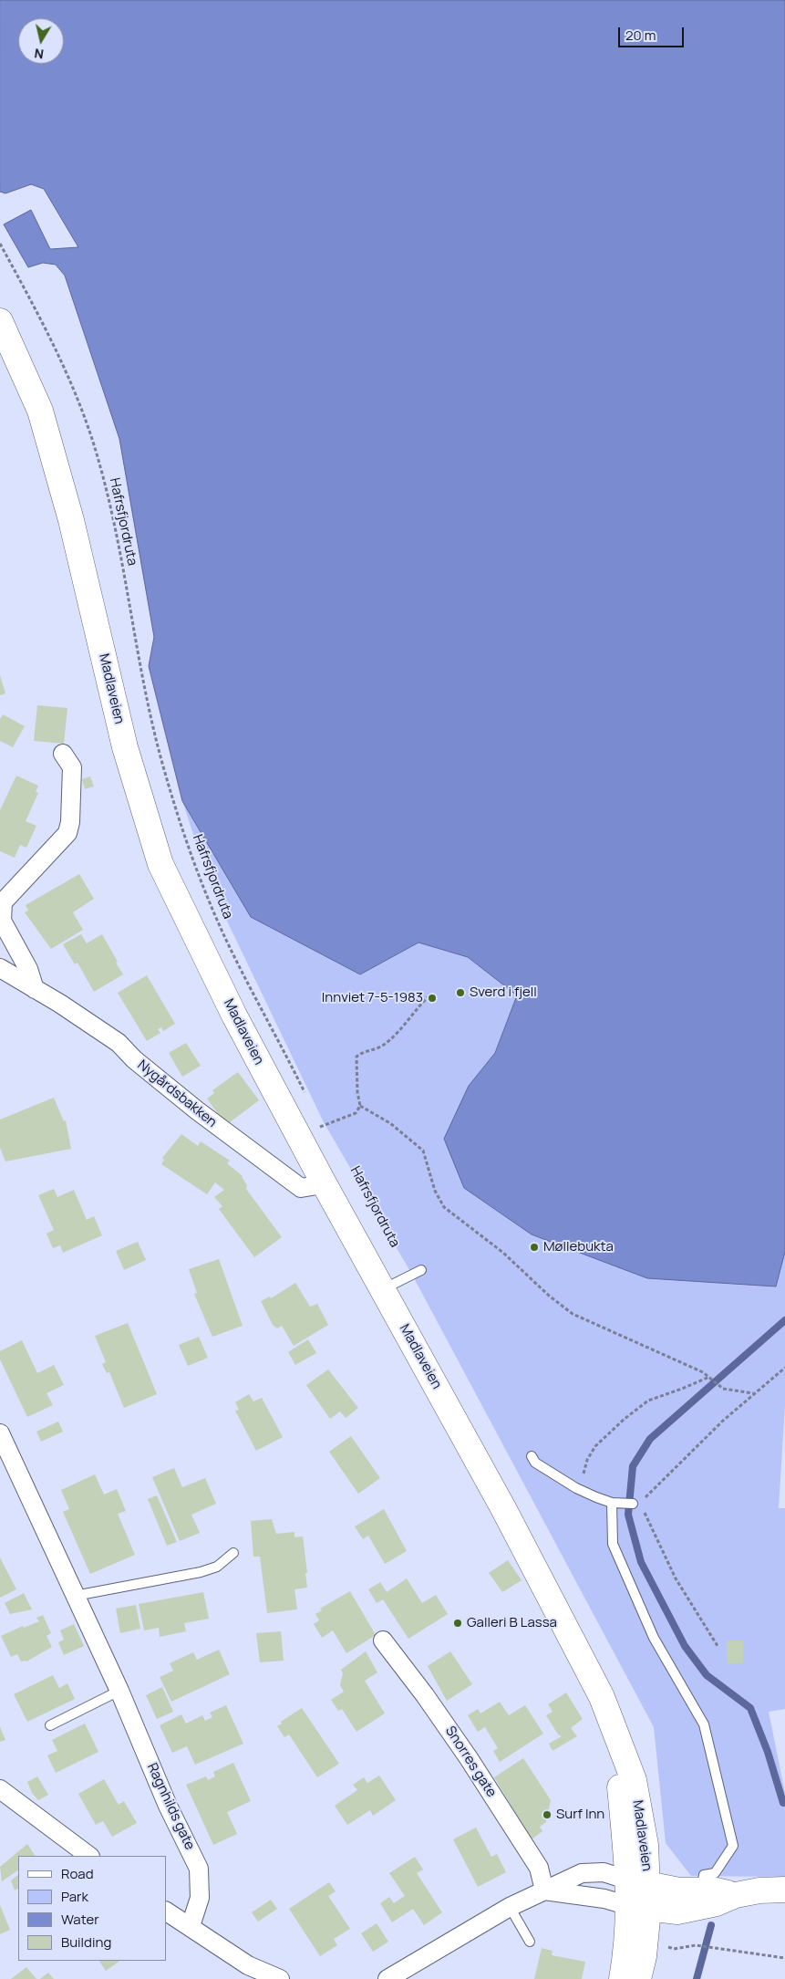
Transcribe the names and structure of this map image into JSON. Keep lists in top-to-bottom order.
{
  "streets": {
    "main road": ["Madlaveien"],
    "street": ["Nygårdsbakken", "Snorres gate", "Ragnhilds gate"],
    "path": ["Hafrsfjordruta"]
  },
  "crossings": [
    ["Madlaveien", "Nygårdsbakken"]
  ],
  "places": [
    "Sverd i fjell",
    "Innviet 7-5-1983",
    "Møllebukta",
    "Galleri B Lassa",
    "Surf Inn"
  ],
  "legend": [
    "Road",
    "Park",
    "Water",
    "Building"
  ],
  "scale_bar": "20 m",
  "north": "bottom"
}
